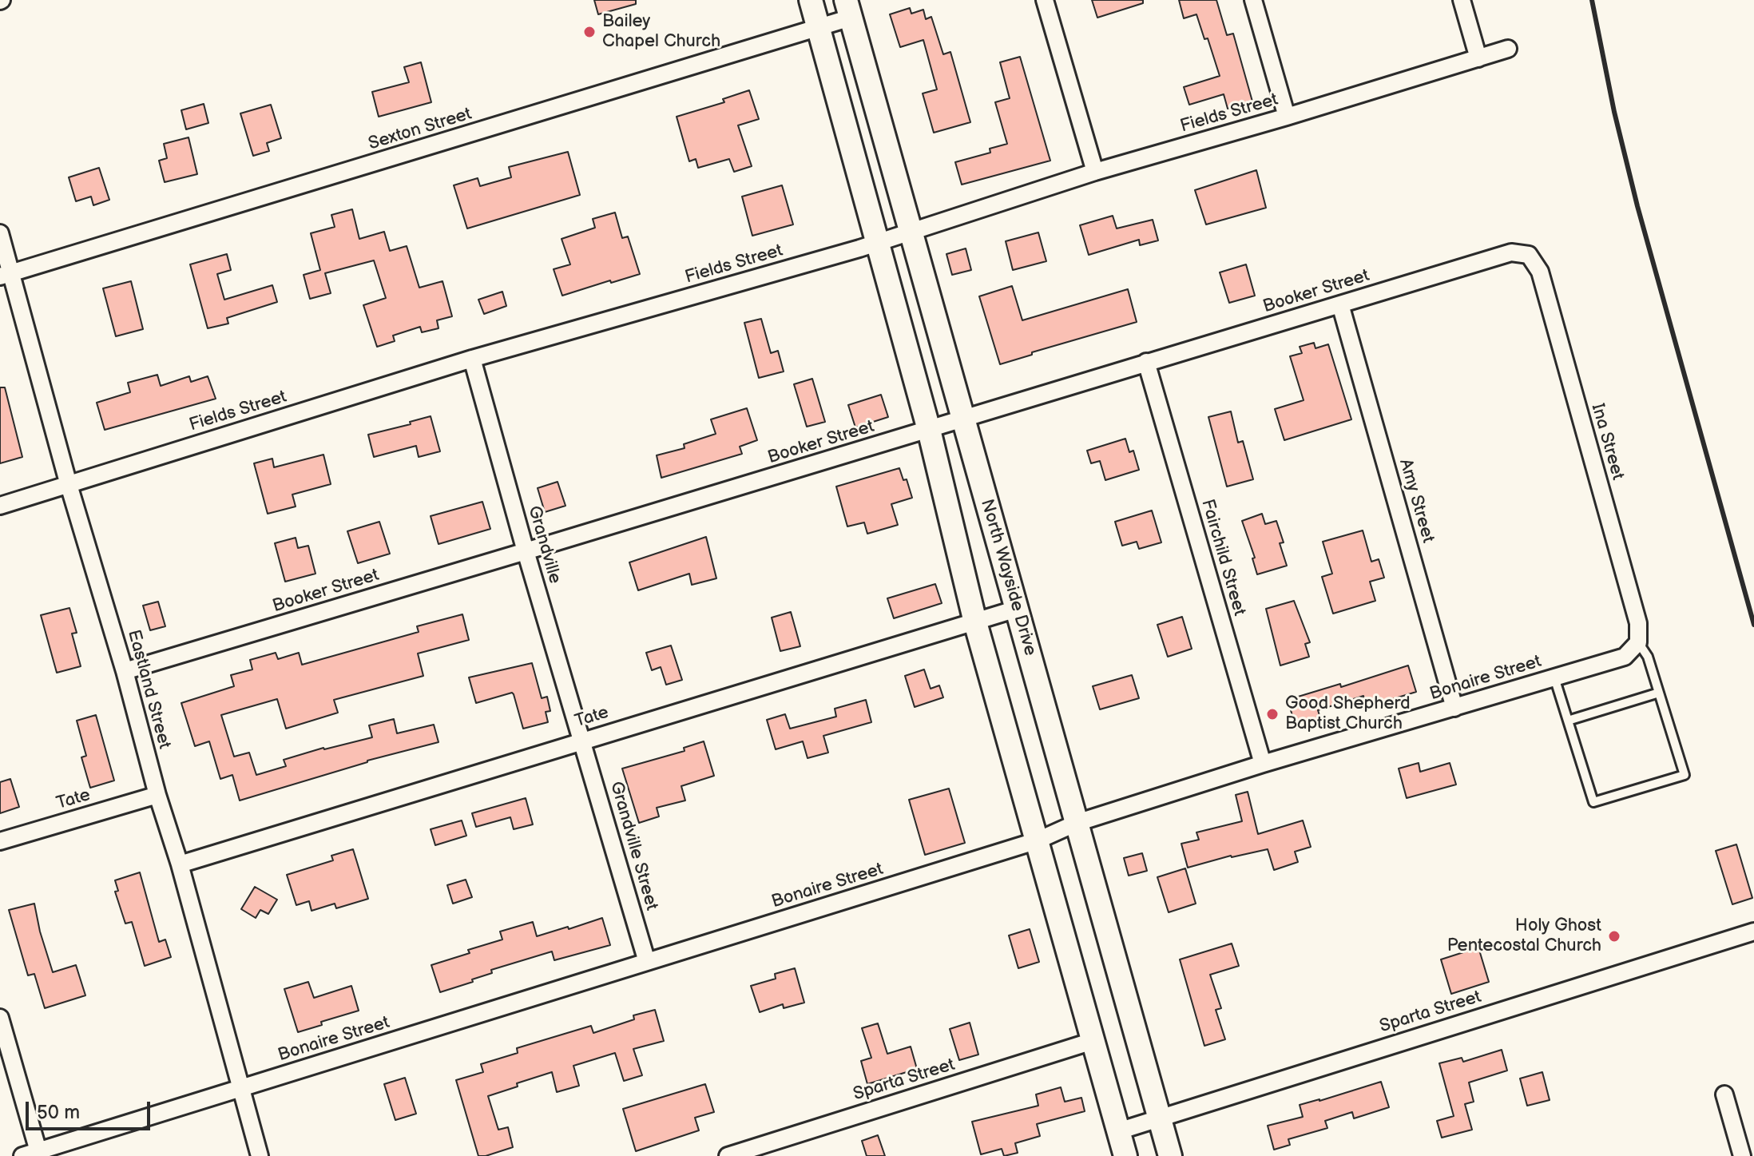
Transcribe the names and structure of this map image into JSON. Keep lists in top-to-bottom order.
{
  "streets": {
    "main road": ["North Wayside Drive"],
    "street": [
      "Fields Street",
      "Sexton Street",
      "Booker Street",
      "Ina Street",
      "Amy Street",
      "Grandville",
      "Fairchild Street",
      "Bonaire Street",
      "Eastland Street",
      "Tate",
      "Grandville Street",
      "Sparta Street"
    ]
  },
  "crossings": [
    ["Fields Street", "Grandville"],
    ["Fields Street", "North Wayside Drive"],
    ["Fields Street", "Eastland Street"],
    ["Sexton Street", "North Wayside Drive"],
    ["Sexton Street", "Eastland Street"],
    ["Booker Street", "Ina Street"],
    ["Booker Street", "Amy Street"],
    ["Booker Street", "Grandville"],
    ["Booker Street", "Fairchild Street"],
    ["Booker Street", "North Wayside Drive"],
    ["Booker Street", "Eastland Street"],
    ["Ina Street", "Bonaire Street"],
    ["Amy Street", "Bonaire Street"],
    ["Grandville", "Tate"],
    ["Grandville", "Grandville Street"],
    ["Fairchild Street", "Bonaire Street"],
    ["North Wayside Drive", "Bonaire Street"],
    ["North Wayside Drive", "Tate"],
    ["North Wayside Drive", "Sparta Street"],
    ["Bonaire Street", "Eastland Street"],
    ["Bonaire Street", "Grandville Street"],
    ["Eastland Street", "Tate"],
    ["Tate", "Grandville Street"]
  ],
  "places": ["Bailey Chapel Church", "Good Shepherd Baptist Church", "Holy Ghost Pentecostal Church"],
  "scale_bar": "50 m"
}
